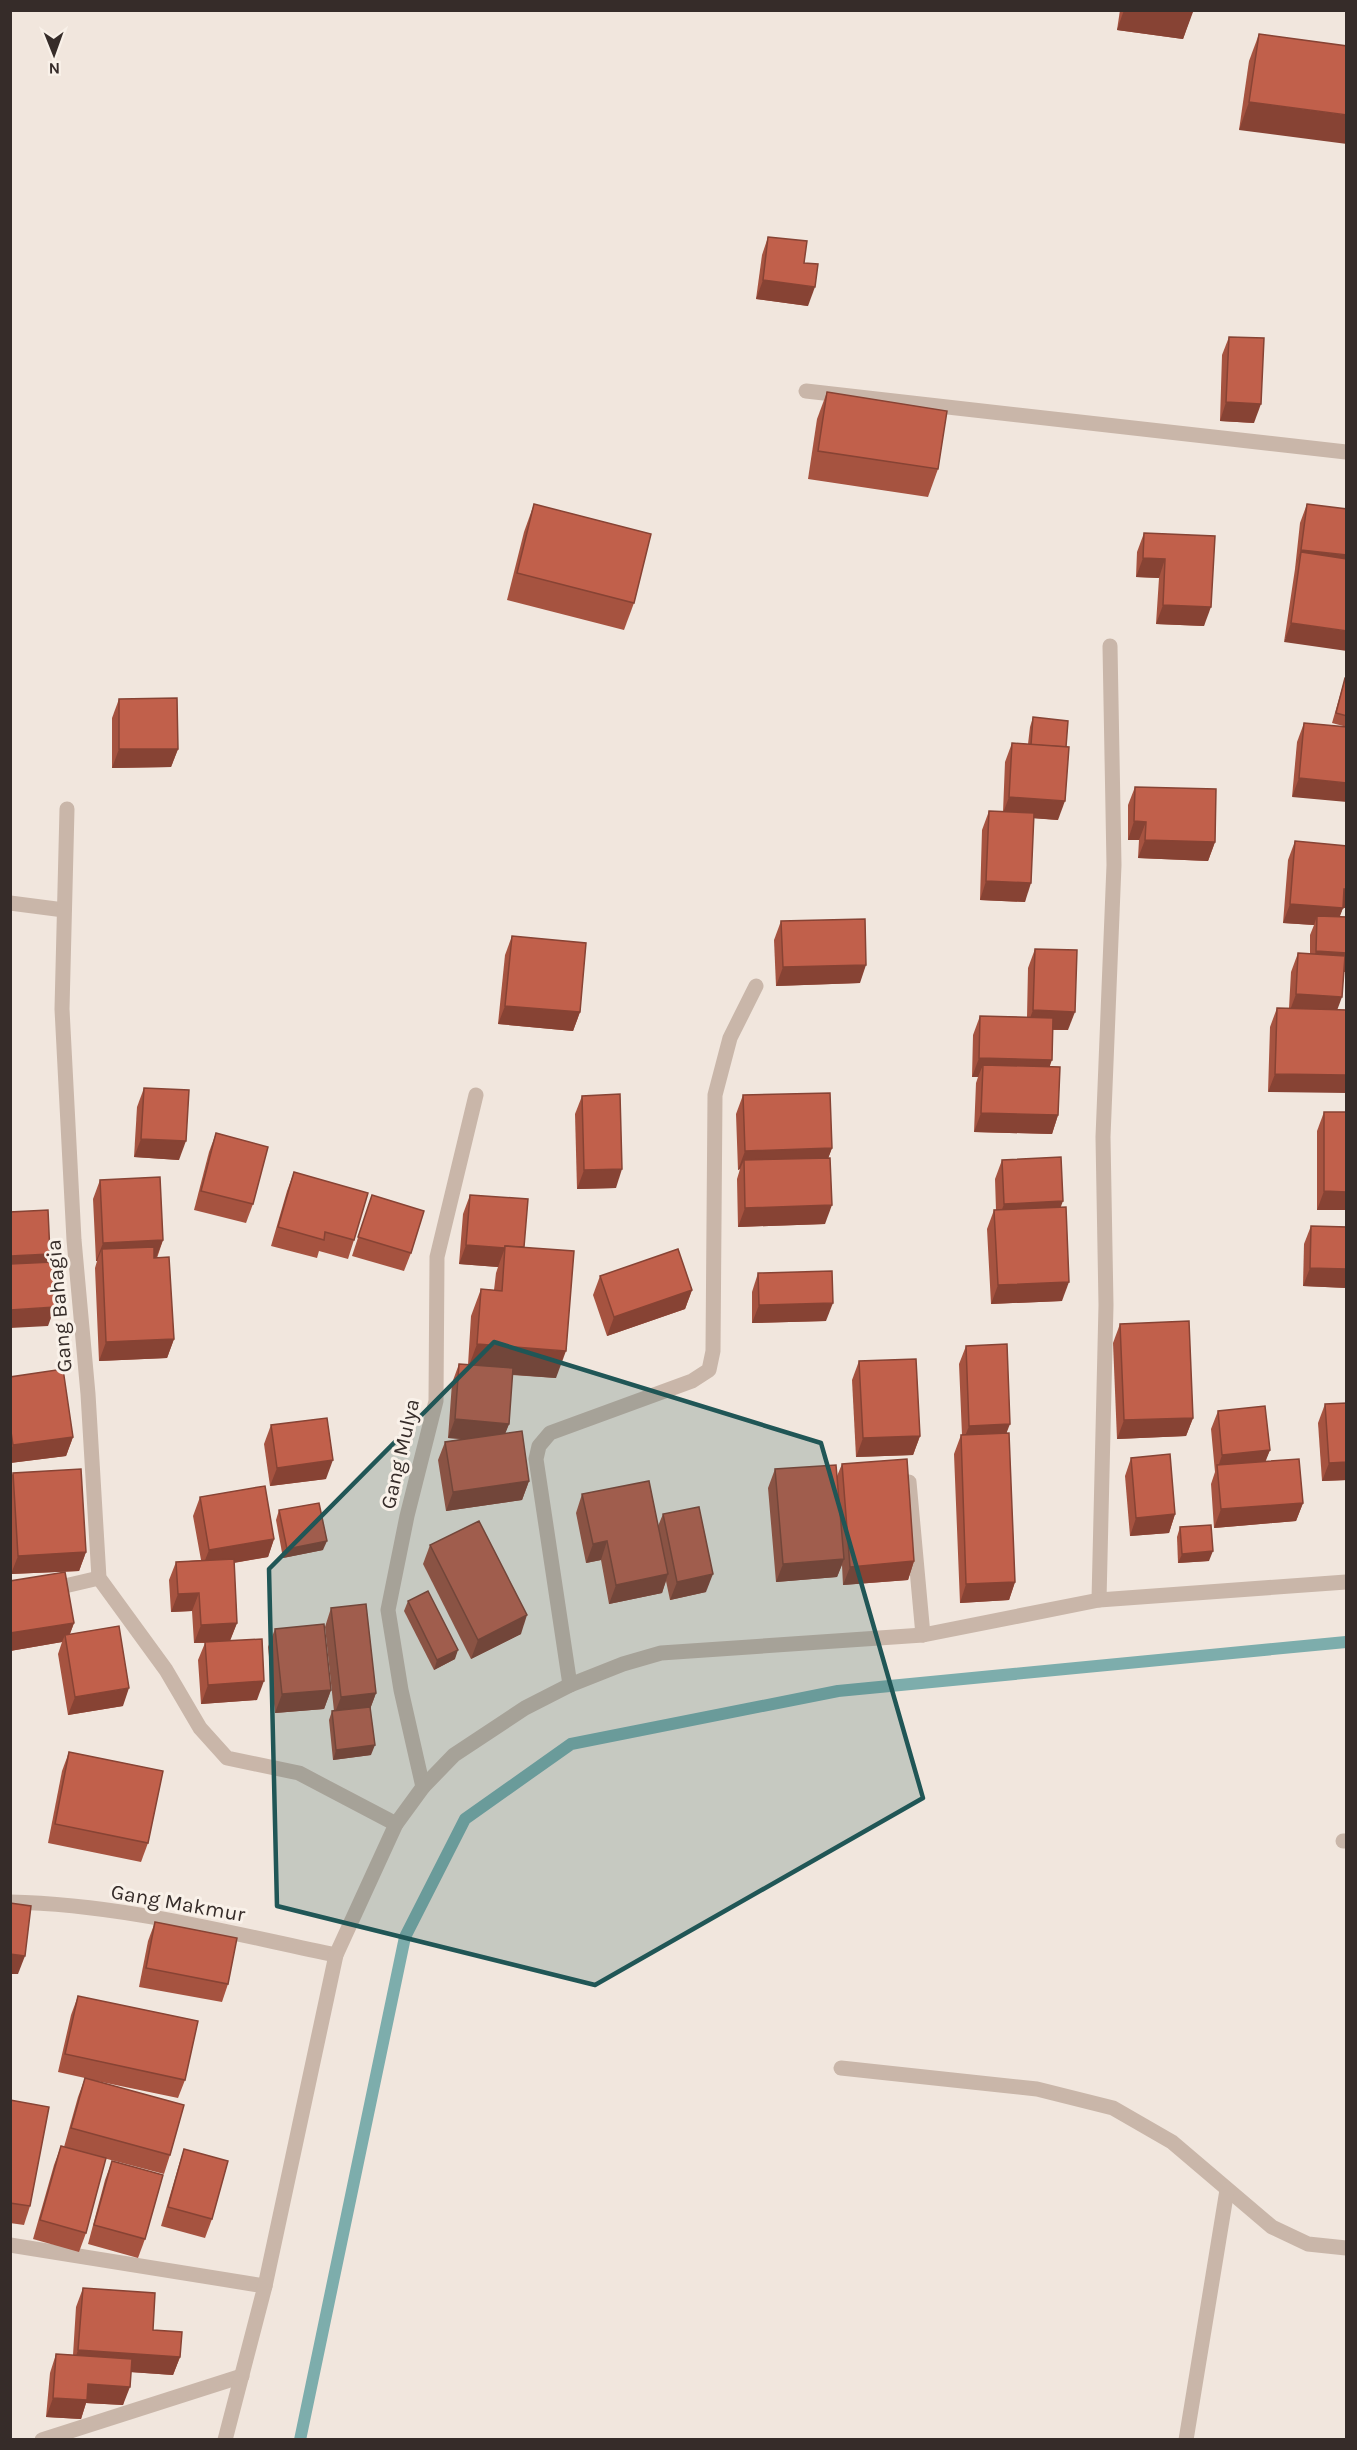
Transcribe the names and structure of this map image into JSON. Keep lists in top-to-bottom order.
{
  "streets": {
    "street": ["Gang Bahagia", "Gang Mulya", "Gang Makmur"]
  },
  "north": "bottom"
}
